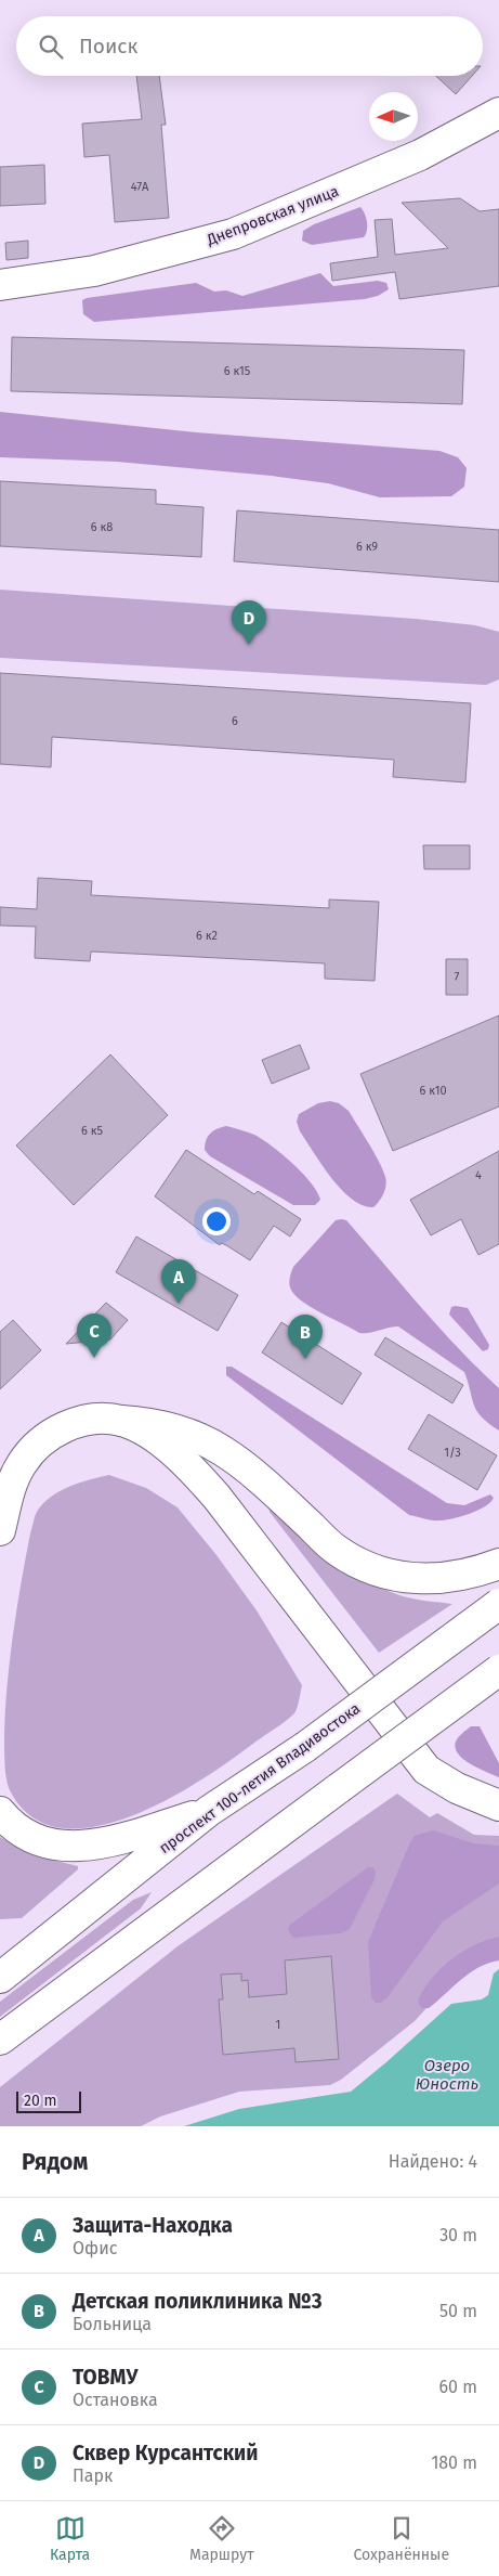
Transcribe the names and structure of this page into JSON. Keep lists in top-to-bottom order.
{
  "streets": {
    "main road": ["Днепровская улица", "проспект 100-летия Владивостока"]
  },
  "water": ["Озеро Юность"],
  "house_numbers": [
    "47А",
    "6 к15",
    "6 к8",
    "6 к9",
    "6",
    "6 к2",
    "7",
    "6 к10",
    "6 к5",
    "4",
    "1/3",
    "1"
  ],
  "scale_bar": "20 m",
  "north": "left",
  "page": {
    "search": "Поиск",
    "pins": [
      "D",
      "A",
      "C",
      "B"
    ],
    "scale": "20 m",
    "heading": ["Рядом", "Найдено: 4"],
    "list": [
      {
        "mark": "A",
        "name": "Защита-Находка",
        "note": "Офис",
        "value": "30 m"
      },
      {
        "mark": "B",
        "name": "Детская поликлиника №3",
        "note": "Больница",
        "value": "50 m"
      },
      {
        "mark": "C",
        "name": "ТОВМУ",
        "note": "Остановка",
        "value": "60 m"
      },
      {
        "mark": "D",
        "name": "Сквер Курсантский",
        "note": "Парк",
        "value": "180 m"
      }
    ],
    "nav": ["Карта", "Маршрут", "Сохранённые"]
  }
}
